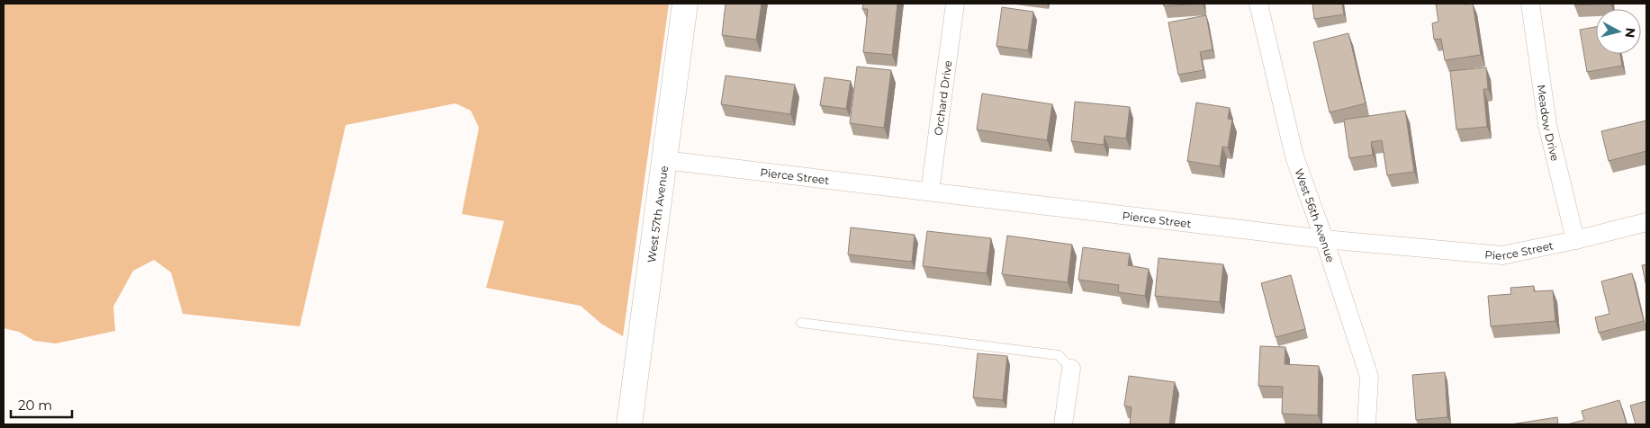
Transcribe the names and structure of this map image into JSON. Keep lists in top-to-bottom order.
{
  "streets": {
    "street": [
      "Orchard Drive",
      "Meadow Drive",
      "Pierce Street",
      "West 57th Avenue",
      "West 56th Avenue"
    ]
  },
  "crossings": [
    ["Orchard Drive", "Pierce Street"],
    ["Meadow Drive", "Pierce Street"],
    ["Pierce Street", "West 57th Avenue"],
    ["Pierce Street", "West 56th Avenue"]
  ],
  "scale_bar": "20 m",
  "north": "right"
}
